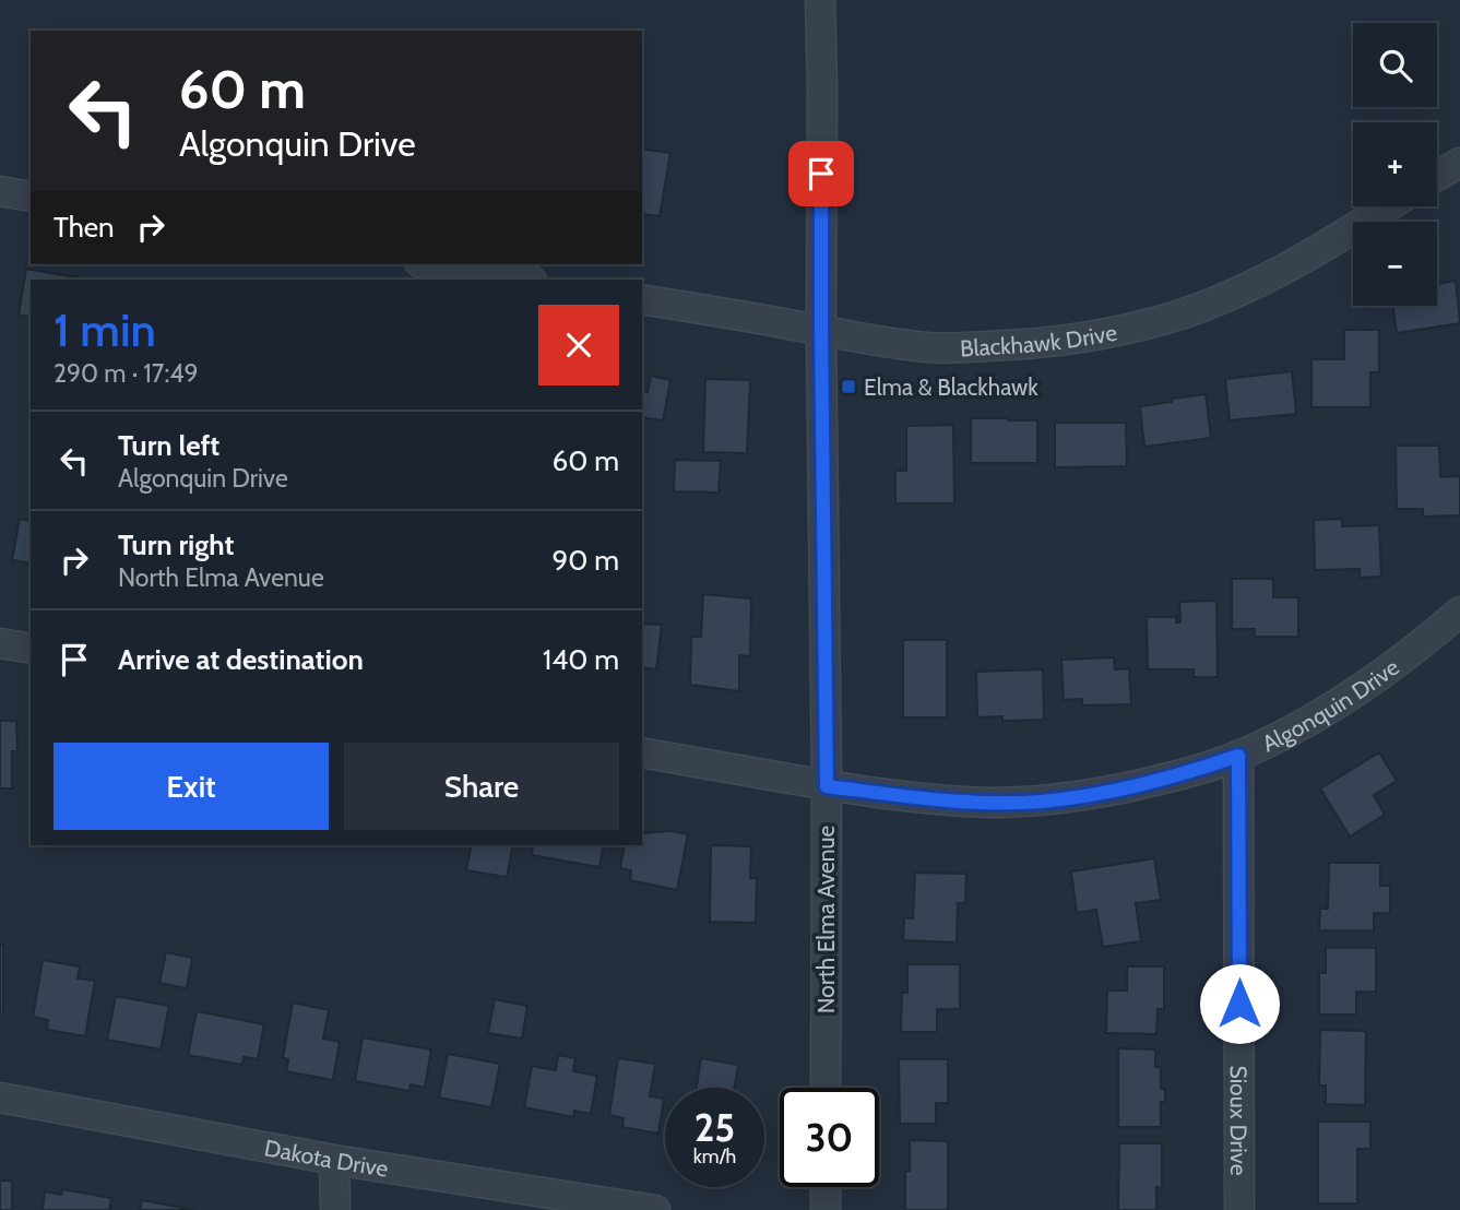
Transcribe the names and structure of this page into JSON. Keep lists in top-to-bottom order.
{
  "streets": {
    "street": [
      "Blackhawk Drive",
      "Algonquin Drive",
      "North Elma Avenue",
      "Sioux Drive",
      "Dakota Drive"
    ]
  },
  "crossings": [
    ["Blackhawk Drive", "North Elma Avenue"],
    ["Algonquin Drive", "North Elma Avenue"],
    ["Algonquin Drive", "Sioux Drive"]
  ],
  "places": {
    "transit": ["Elma & Blackhawk"]
  },
  "page": {
    "map_buttons": ["+", "−"],
    "turn": ["60 m", "Algonquin Drive"],
    "then": "Then",
    "heading": ["1 min", "290 m · 17:49"],
    "list": [
      {
        "name": "Turn left",
        "note": "Algonquin Drive",
        "value": "60 m"
      },
      {
        "name": "Turn right",
        "note": "North Elma Avenue",
        "value": "90 m"
      },
      {
        "name": "Arrive at destination",
        "value": "140 m"
      }
    ],
    "buttons": ["Exit", "Share"],
    "speed": "25 km/h",
    "limit": "30"
  }
}
